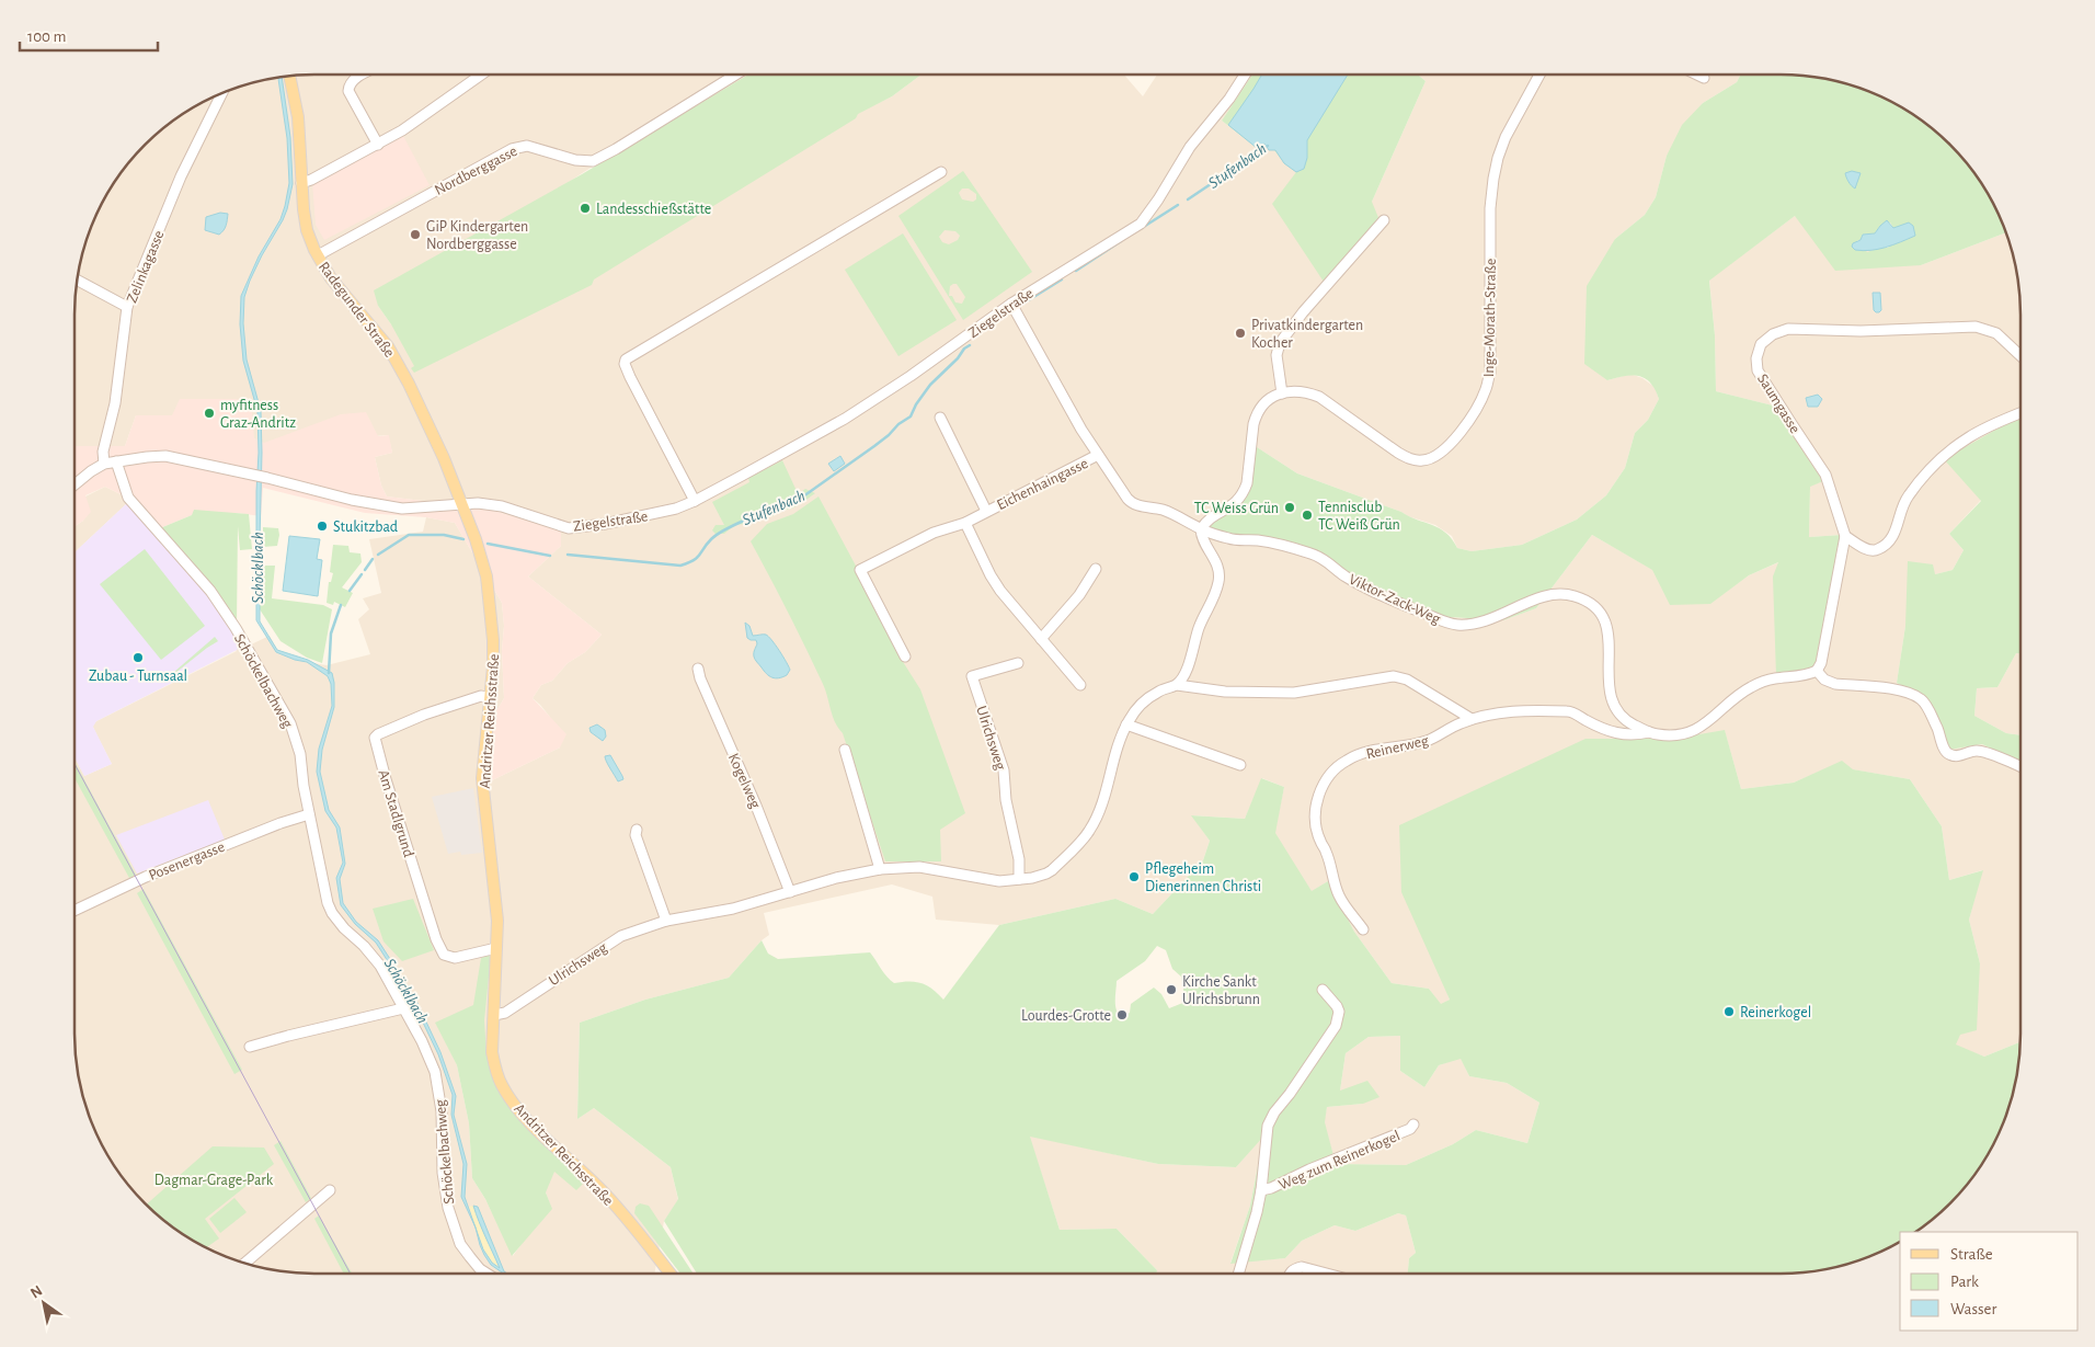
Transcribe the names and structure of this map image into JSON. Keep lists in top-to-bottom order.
{
  "streets": {
    "main road": ["Radegunder Straße", "Andritzer Reichsstraße"],
    "street": [
      "Nordberggasse",
      "Zelinkagasse",
      "Ziegelstraße",
      "Inge-Morath-Straße",
      "Saumgasse",
      "Eichenhaingasse",
      "Viktor-Zack-Weg",
      "Schöckelbachweg",
      "Ulrichsweg",
      "Reinerweg",
      "Kogelweg",
      "Am Stadlgrund",
      "Posenergasse",
      "Weg zum Reinerkogel"
    ]
  },
  "crossings": [
    ["Nordberggasse", "Radegunder Straße"],
    ["Radegunder Straße", "Ziegelstraße"],
    ["Radegunder Straße", "Andritzer Reichsstraße"],
    ["Ziegelstraße", "Viktor-Zack-Weg"],
    ["Ziegelstraße", "Andritzer Reichsstraße"],
    ["Saumgasse", "Viktor-Zack-Weg"],
    ["Eichenhaingasse", "Viktor-Zack-Weg"],
    ["Viktor-Zack-Weg", "Reinerweg"],
    ["Schöckelbachweg", "Posenergasse"],
    ["Andritzer Reichsstraße", "Ulrichsweg"],
    ["Andritzer Reichsstraße", "Am Stadlgrund"],
    ["Ulrichsweg", "Kogelweg"]
  ],
  "water": ["Stufenbach", "Schöcklbach"],
  "parks": ["Dagmar-Grage-Park"],
  "places": [
    "Landesschießstätte",
    "GiP Kindergarten Nordberggasse",
    "Privatkindergarten Kocher",
    "myfitness Graz-Andritz",
    "TC Weiss Grün",
    "Tennisclub TC Weiß Grün",
    "Stukitzbad",
    "Zubau - Turnsaal",
    "Pflegeheim Dienerinnen Christi",
    "Kirche Sankt Ulrichsbrunn",
    "Reinerkogel",
    "Lourdes-Grotte"
  ],
  "legend": ["Straße", "Park", "Wasser"],
  "scale_bar": "100 m",
  "north": "top left"
}
